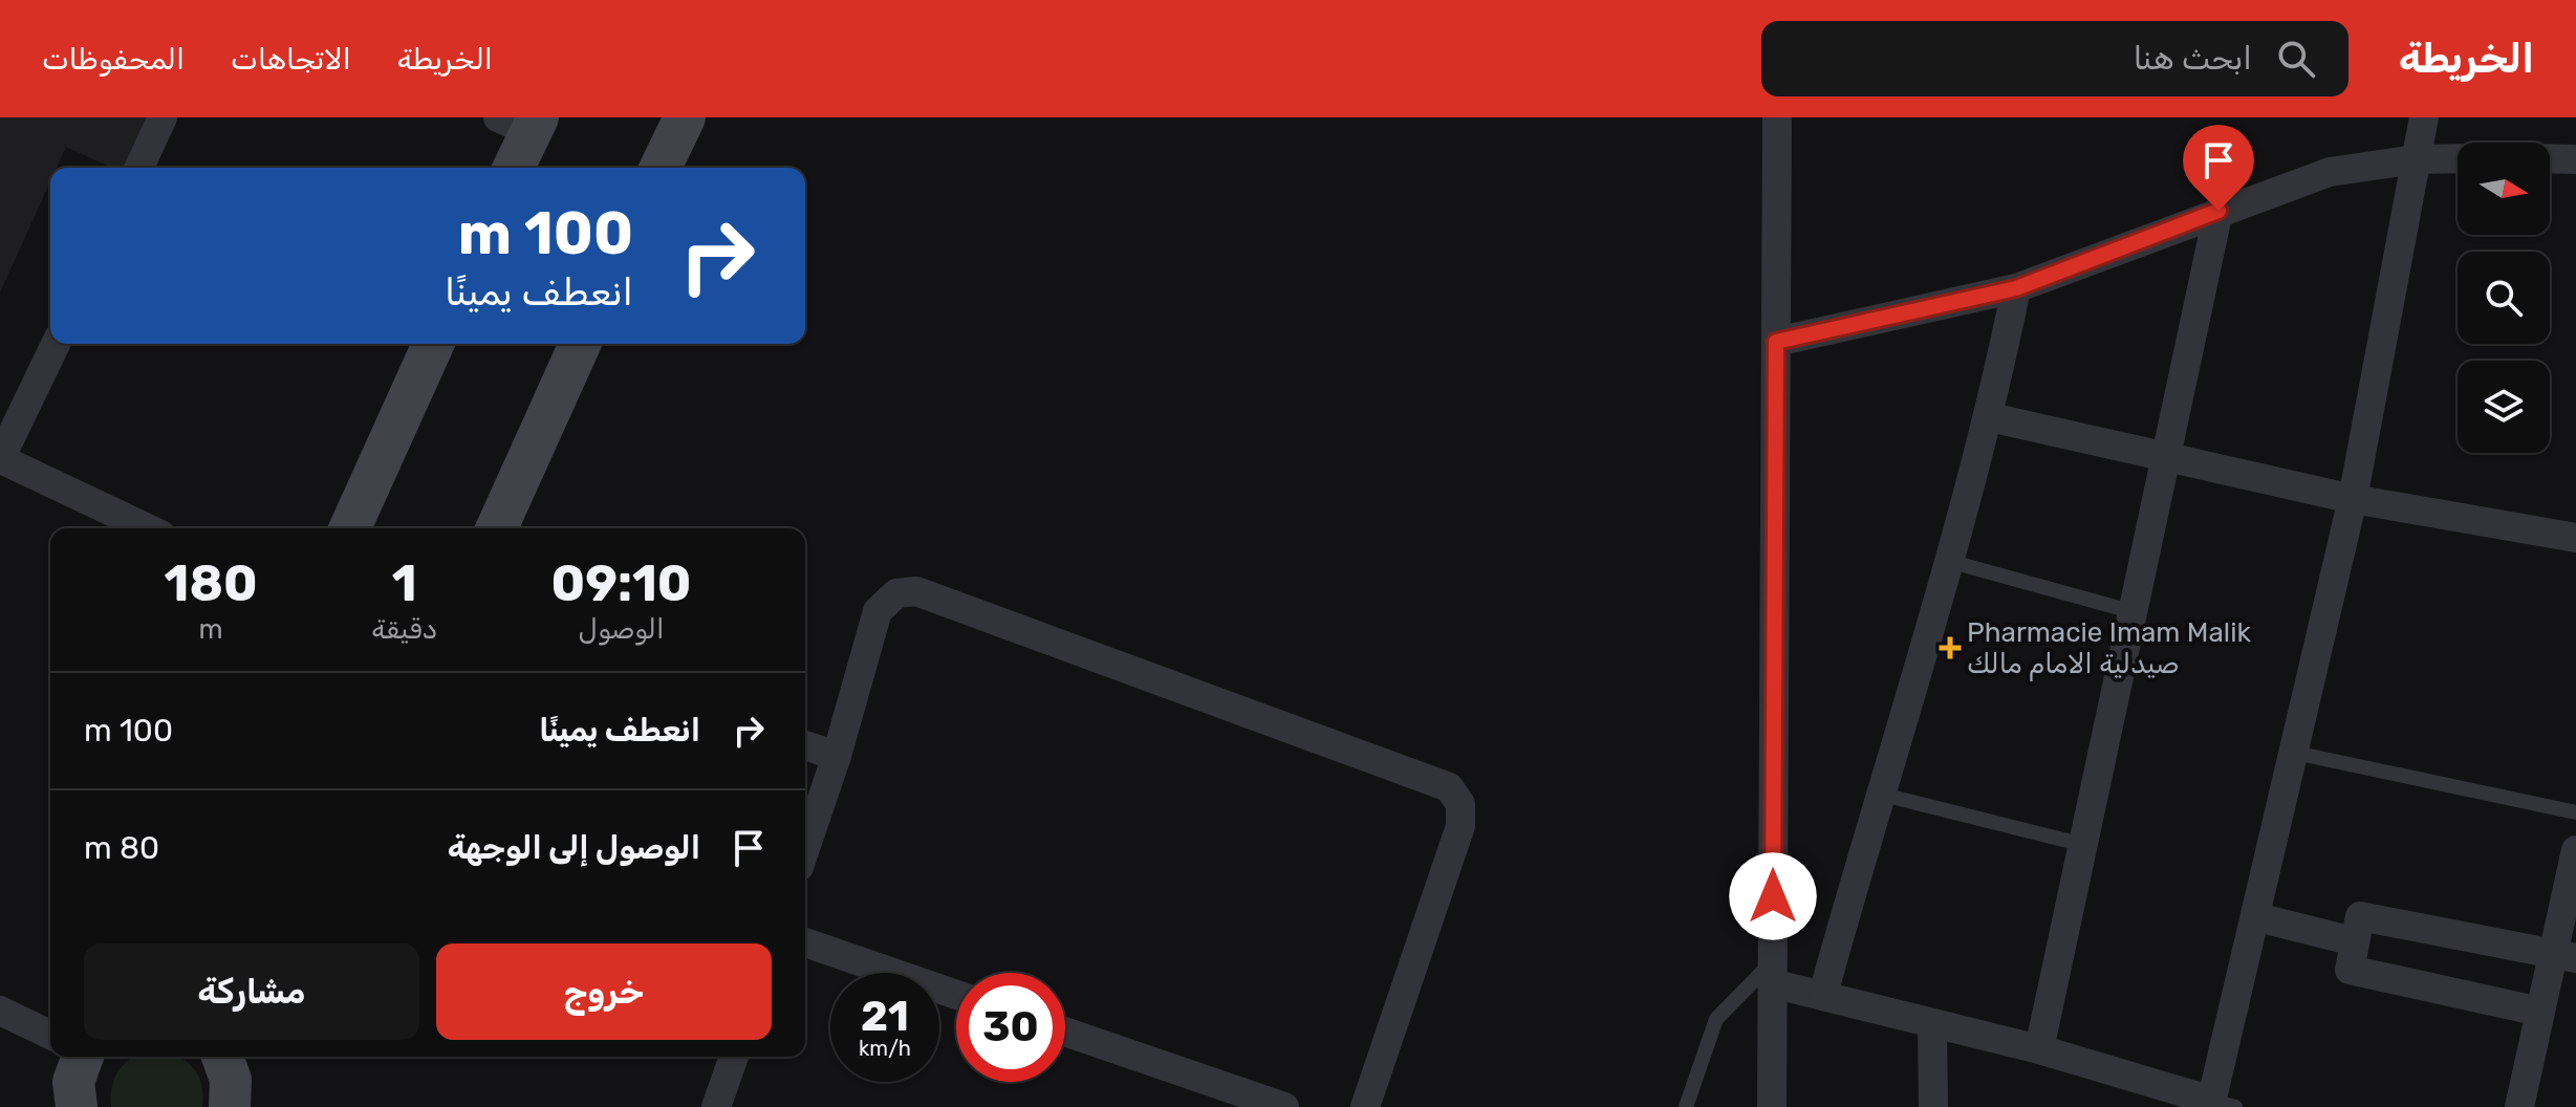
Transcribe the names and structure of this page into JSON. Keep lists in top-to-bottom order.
{
  "places": {
    "health": ["Pharmacie Imam Malik صيدلية الامام مالك"]
  },
  "north": "right",
  "page": {
    "header": "الخريطة",
    "search": "ابحث هنا",
    "nav": ["الخريطة", "الاتجاهات", "المحفوظات"],
    "turn": ["100 m", "انعطف يمينًا"],
    "eta": [
      "09:10",
      "الوصول",
      "1",
      "دقيقة",
      "180",
      "m"
    ],
    "list": [
      {
        "name": "انعطف يمينًا",
        "value": "100 m"
      },
      {
        "name": "الوصول إلى الوجهة",
        "value": "80 m"
      }
    ],
    "buttons": ["خروج", "مشاركة"],
    "speed": "21 km/h",
    "limit": "30"
  }
}
